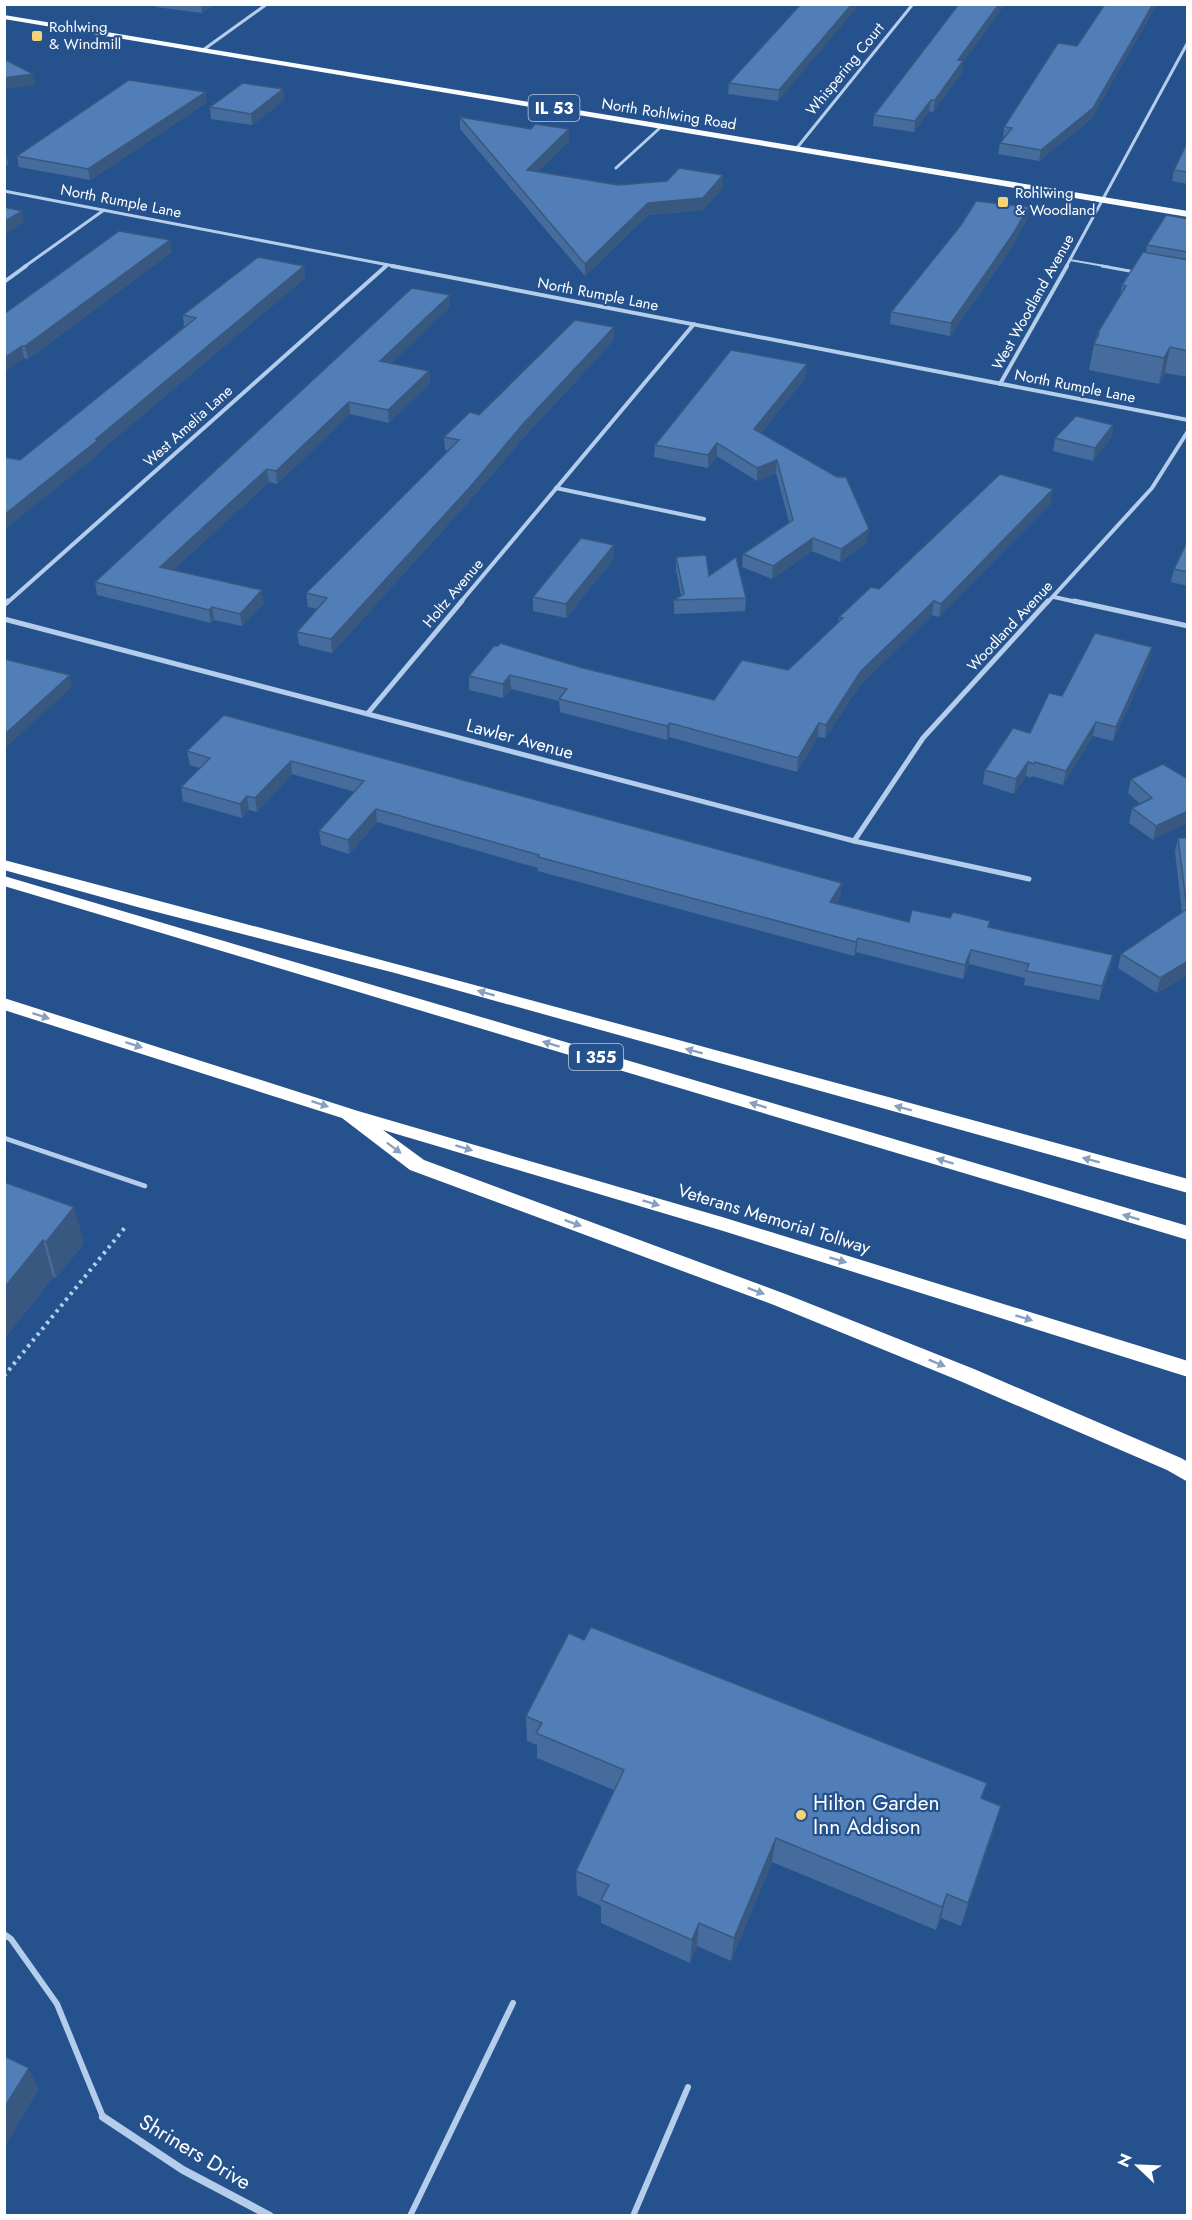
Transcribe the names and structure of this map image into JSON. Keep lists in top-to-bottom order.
{
  "streets": {
    "highway": ["I 355", "Veterans Memorial Tollway"],
    "main road": ["IL 53", "North Rohlwing Road"],
    "street": [
      "Whispering Court",
      "North Rumple Lane",
      "West Woodland Avenue",
      "West Amelia Lane",
      "Holtz Avenue",
      "Woodland Avenue",
      "Lawler Avenue",
      "Shriners Drive"
    ]
  },
  "crossings": [
    ["Whispering Court", "North Rohlwing Road"],
    ["North Rohlwing Road", "West Woodland Avenue"],
    ["North Rumple Lane", "West Woodland Avenue"],
    ["North Rumple Lane", "West Amelia Lane"],
    ["North Rumple Lane", "Holtz Avenue"],
    ["Holtz Avenue", "Lawler Avenue"],
    ["Woodland Avenue", "Lawler Avenue"]
  ],
  "places": {
    "transit": ["Rohlwing & Windmill", "Rohlwing & Woodland"],
    "other": ["Hilton Garden Inn Addison"]
  },
  "north": "top left"
}
